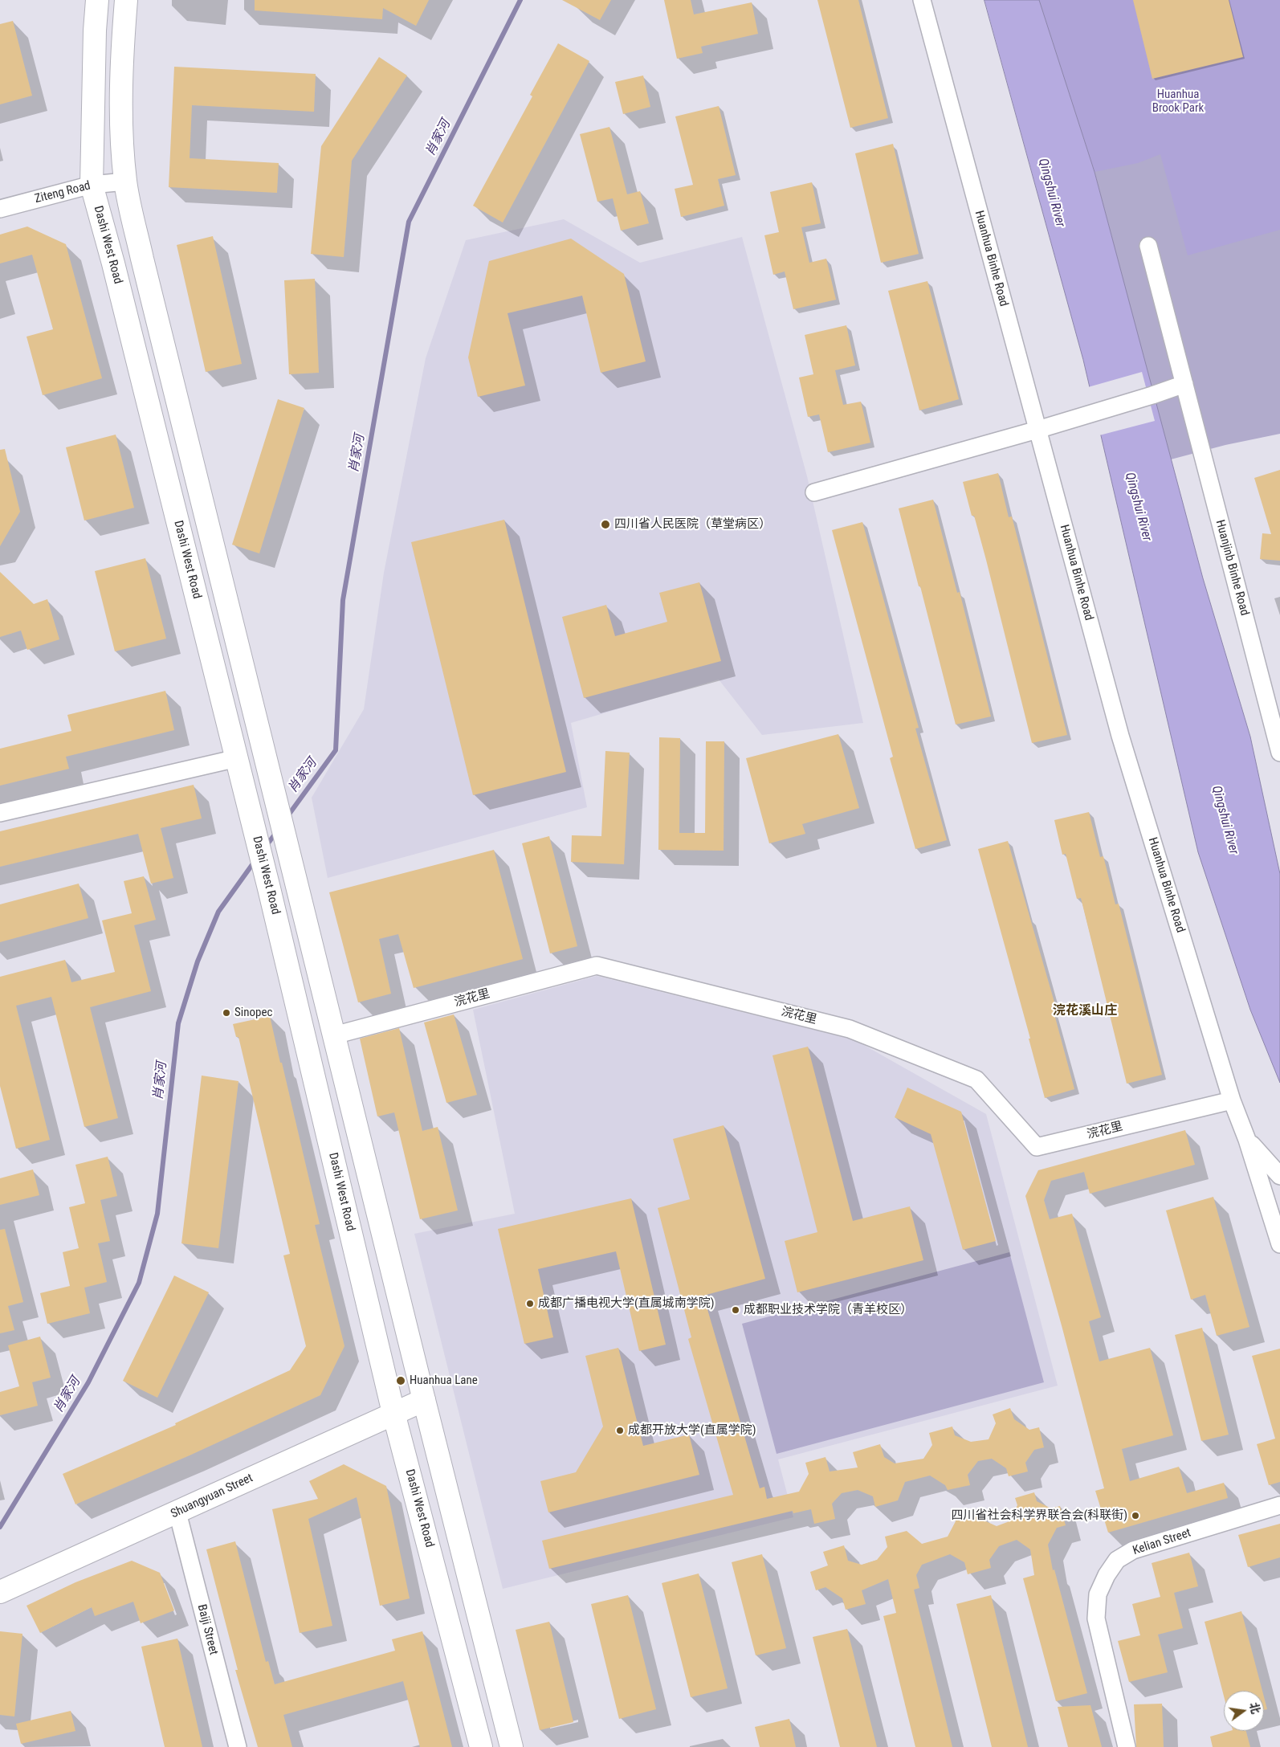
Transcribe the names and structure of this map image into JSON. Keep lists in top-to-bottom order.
{
  "streets": {
    "main road": ["Dashi West Road", "Shuangyuan Street"],
    "street": [
      "Ziteng Road",
      "Huanhua Binhe Road",
      "Huanjinb Binhe Road",
      "浣花里",
      "Kelian Street",
      "Baiji Street"
    ]
  },
  "crossings": [
    ["Ziteng Road", "Dashi West Road"],
    ["Dashi West Road", "Shuangyuan Street"],
    ["Huanhua Binhe Road", "浣花里"],
    ["Shuangyuan Street", "Baiji Street"]
  ],
  "districts": ["浣花溪山庄"],
  "water": ["肖家河", "Qingshui River"],
  "parks": ["Huanhua Brook Park"],
  "places": [
    "四川省人民医院（草堂病区）",
    "Sinopec",
    "成都广播电视大学(直属城南学院)",
    "成都职业技术学院（青羊校区）",
    "Huanhua Lane",
    "成都开放大学(直属学院)",
    "四川省社会科学界联合会(科联街)"
  ],
  "north": "right"
}
